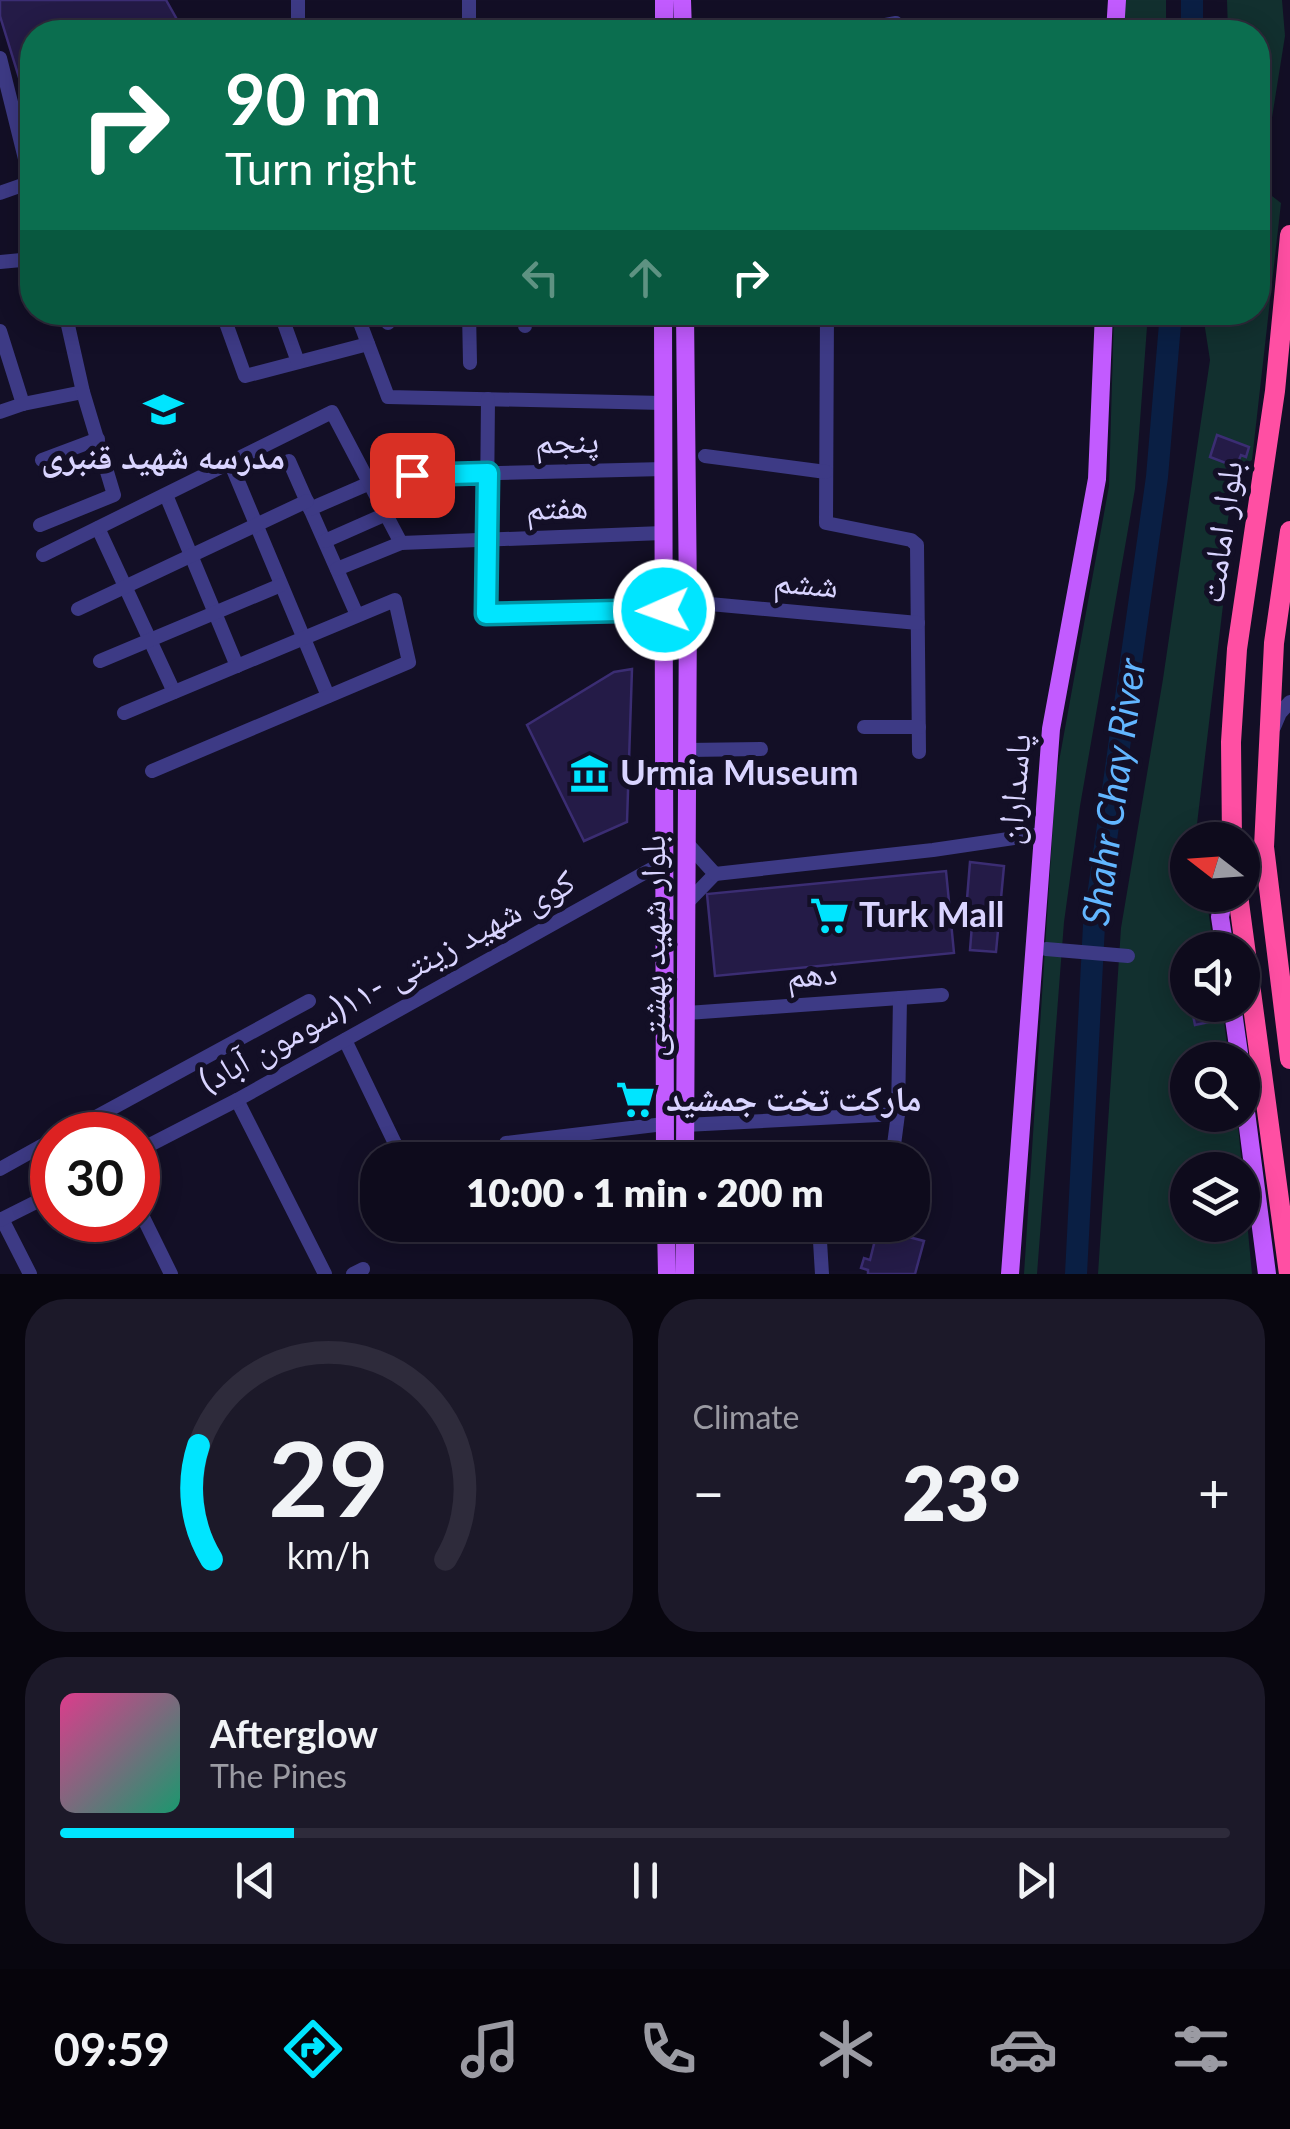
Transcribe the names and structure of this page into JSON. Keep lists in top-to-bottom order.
{
  "streets": {
    "highway": ["بلوار امامت"],
    "main road": ["پاسداران", "بلوار شهید بهشتی"],
    "street": [
      "پنجم",
      "هفتم",
      "ششم",
      "دهم",
      "کوی شهید زینتی -۱۱(سومون آباد)"
    ]
  },
  "crossings": [
    ["پنجم", "بلوار شهید بهشتی"],
    ["هفتم", "بلوار شهید بهشتی"],
    ["ششم", "بلوار شهید بهشتی"],
    ["بلوار شهید بهشتی", "دهم"],
    ["بلوار شهید بهشتی", "کوی شهید زینتی -۱۱(سومون آباد)"]
  ],
  "water": ["Shahr Chay River"],
  "places": {
    "school or university": ["مدرسه شهید قنبری"],
    "museum": ["Urmia Museum"],
    "supermarket": ["Turk Mall", "مارکت تخت جمشید"]
  },
  "north": "left",
  "page": {
    "turn": ["90 m", "Turn right"],
    "limit": "30",
    "trip": "10:00 · 1 min · 200 m",
    "tile": "Climate",
    "heat": ["−", "23°", "+"],
    "song": ["Afterglow", "The Pines"],
    "tabs": "09:59",
    "gauge": ["29", "km/h"]
  }
}
